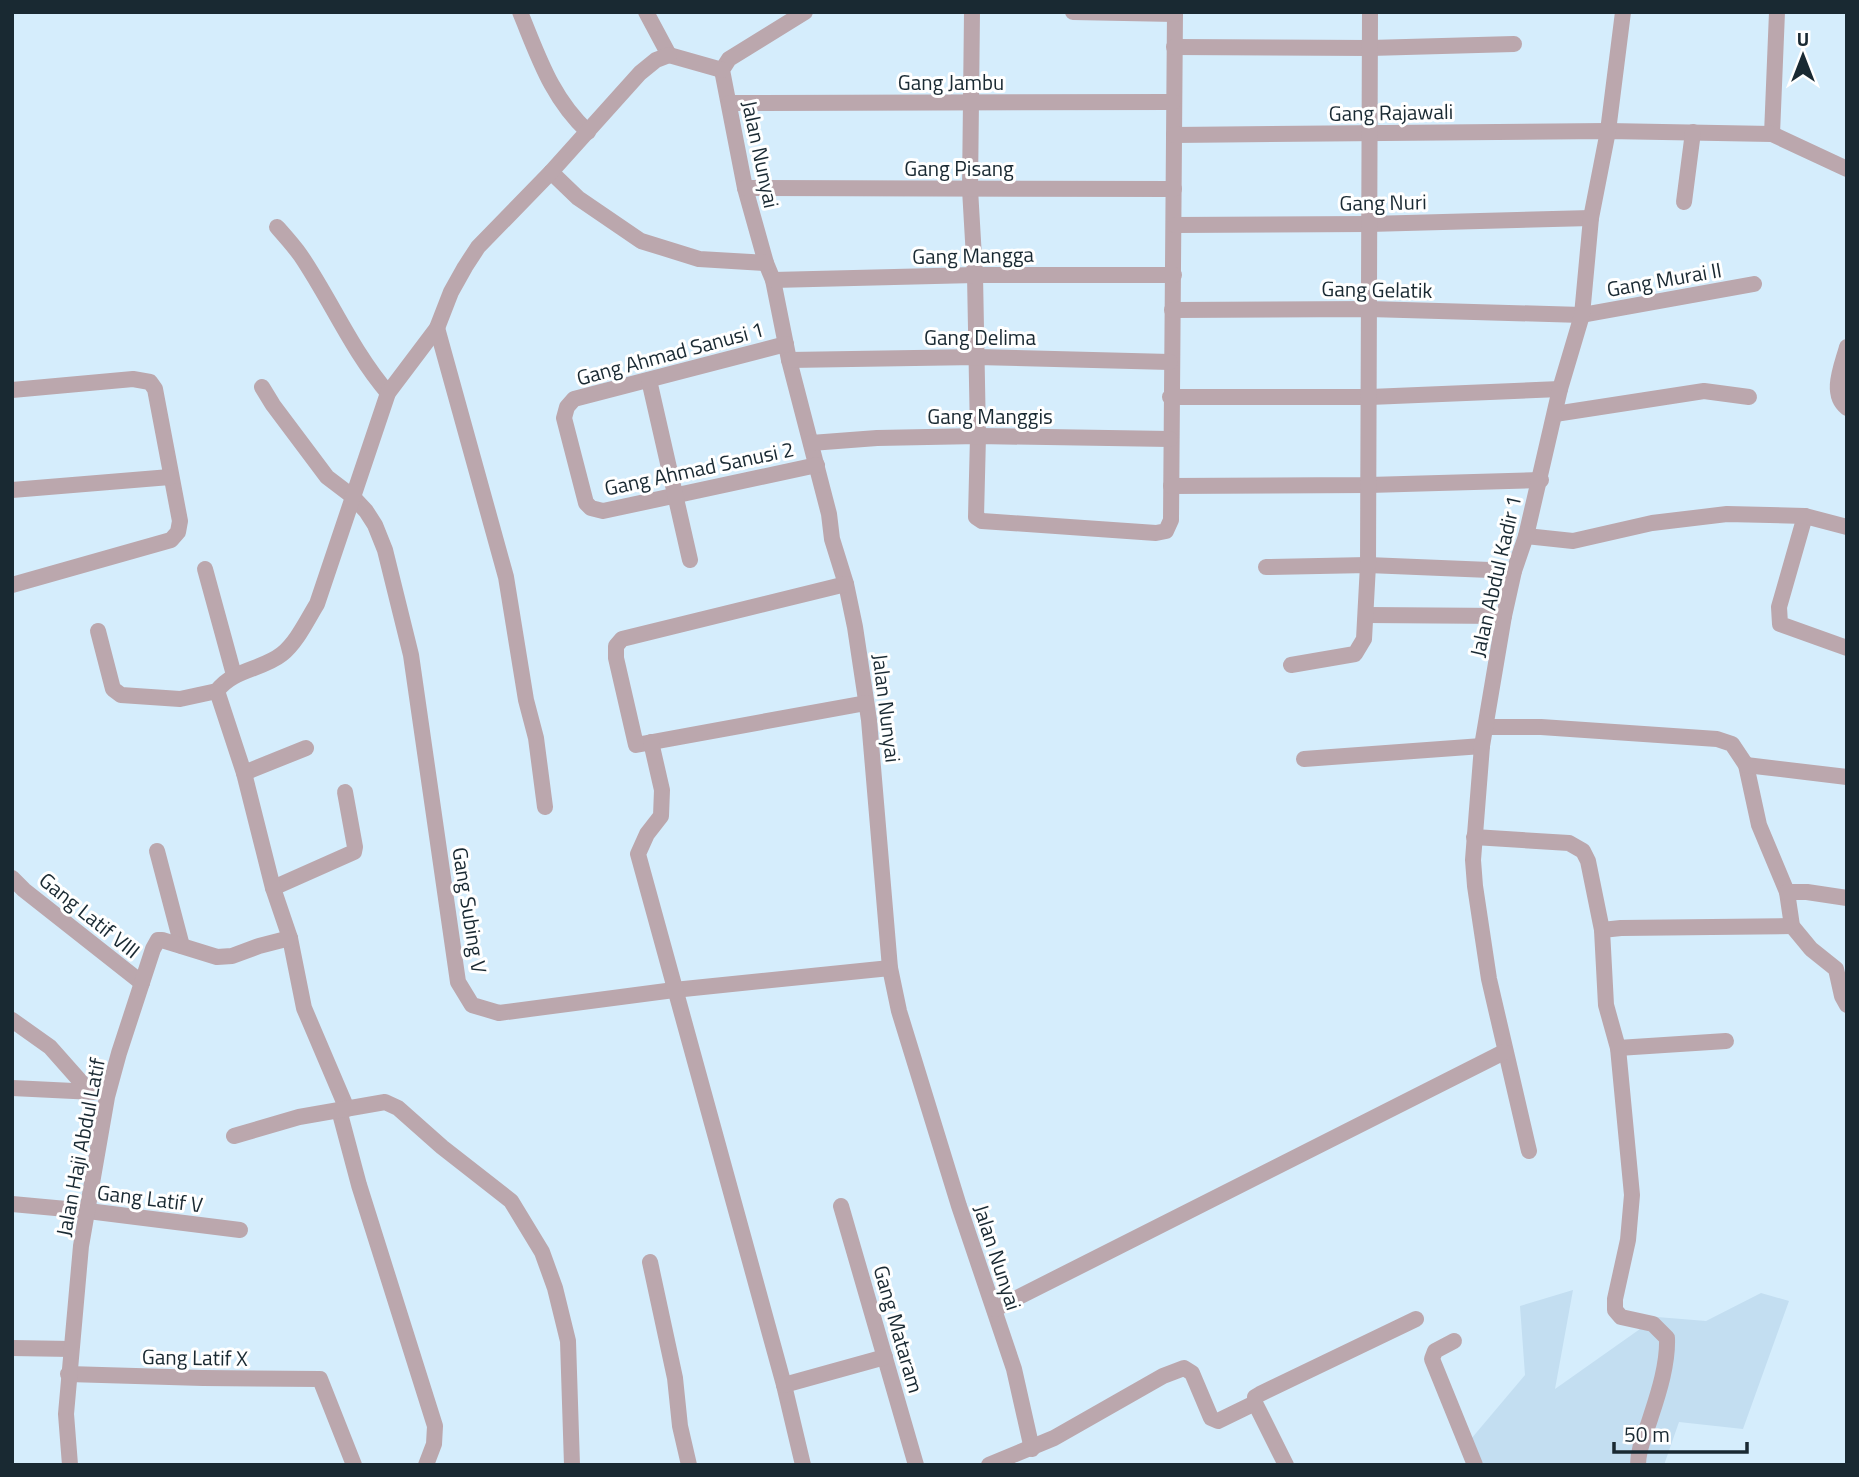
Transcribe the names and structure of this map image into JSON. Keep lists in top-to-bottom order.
{
  "streets": {
    "street": [
      "Gang Jambu",
      "Gang Rajawali",
      "Jalan Nunyai",
      "Gang Pisang",
      "Gang Nuri",
      "Gang Mangga",
      "Gang Murai II",
      "Gang Gelatik",
      "Gang Delima",
      "Gang Ahmad Sanusi 1",
      "Gang Manggis",
      "Gang Ahmad Sanusi 2",
      "Jalan Abdul Kadir 1",
      "Gang Subing V",
      "Gang Latif VIII",
      "Jalan Haji Abdul Latif",
      "Gang Latif V",
      "Gang Mataram",
      "Gang Latif X"
    ]
  },
  "crossings": [
    ["Gang Jambu", "Jalan Nunyai"],
    ["Gang Rajawali", "Jalan Abdul Kadir 1"],
    ["Jalan Nunyai", "Gang Pisang"],
    ["Jalan Nunyai", "Gang Mangga"],
    ["Jalan Nunyai", "Gang Delima"],
    ["Jalan Nunyai", "Gang Ahmad Sanusi 1"],
    ["Jalan Nunyai", "Gang Manggis"],
    ["Jalan Nunyai", "Gang Ahmad Sanusi 2"],
    ["Jalan Nunyai", "Gang Subing V"],
    ["Gang Nuri", "Jalan Abdul Kadir 1"],
    ["Gang Murai II", "Gang Gelatik"],
    ["Gang Murai II", "Jalan Abdul Kadir 1"],
    ["Gang Gelatik", "Jalan Abdul Kadir 1"],
    ["Gang Delima", "Gang Ahmad Sanusi 1"],
    ["Gang Ahmad Sanusi 1", "Gang Ahmad Sanusi 2"],
    ["Gang Latif VIII", "Jalan Haji Abdul Latif"],
    ["Jalan Haji Abdul Latif", "Gang Latif V"],
    ["Jalan Haji Abdul Latif", "Gang Latif X"]
  ],
  "scale_bar": "50 m",
  "north": "top"
}
